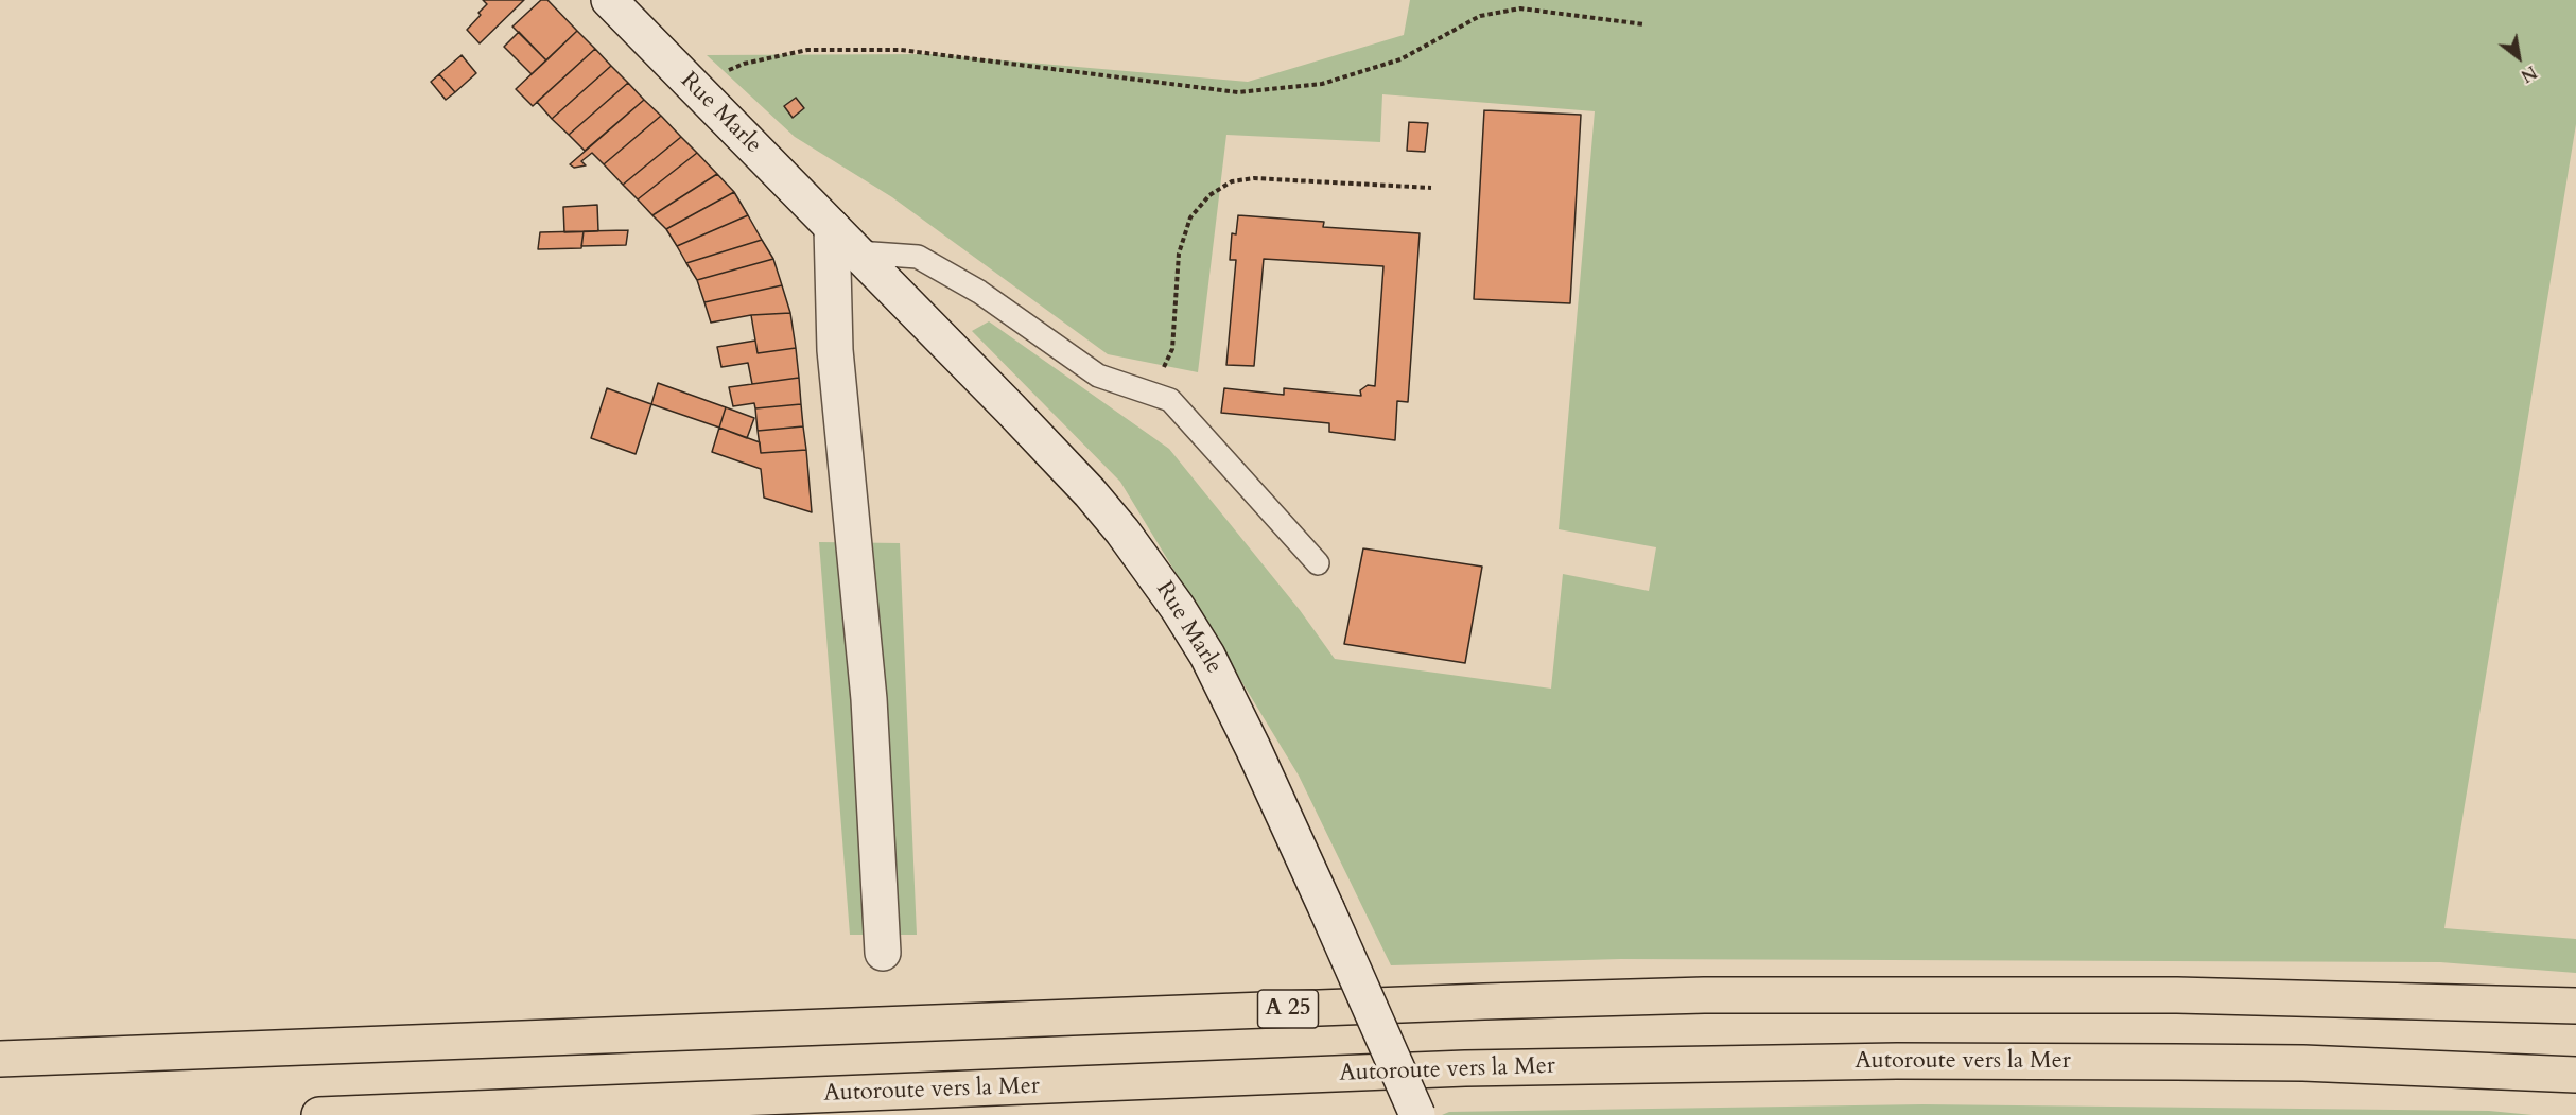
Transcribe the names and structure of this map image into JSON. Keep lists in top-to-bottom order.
{
  "streets": {
    "highway": ["A 25", "Autoroute vers la Mer"],
    "main road": ["Rue Marle"]
  },
  "north": "bottom right"
}
